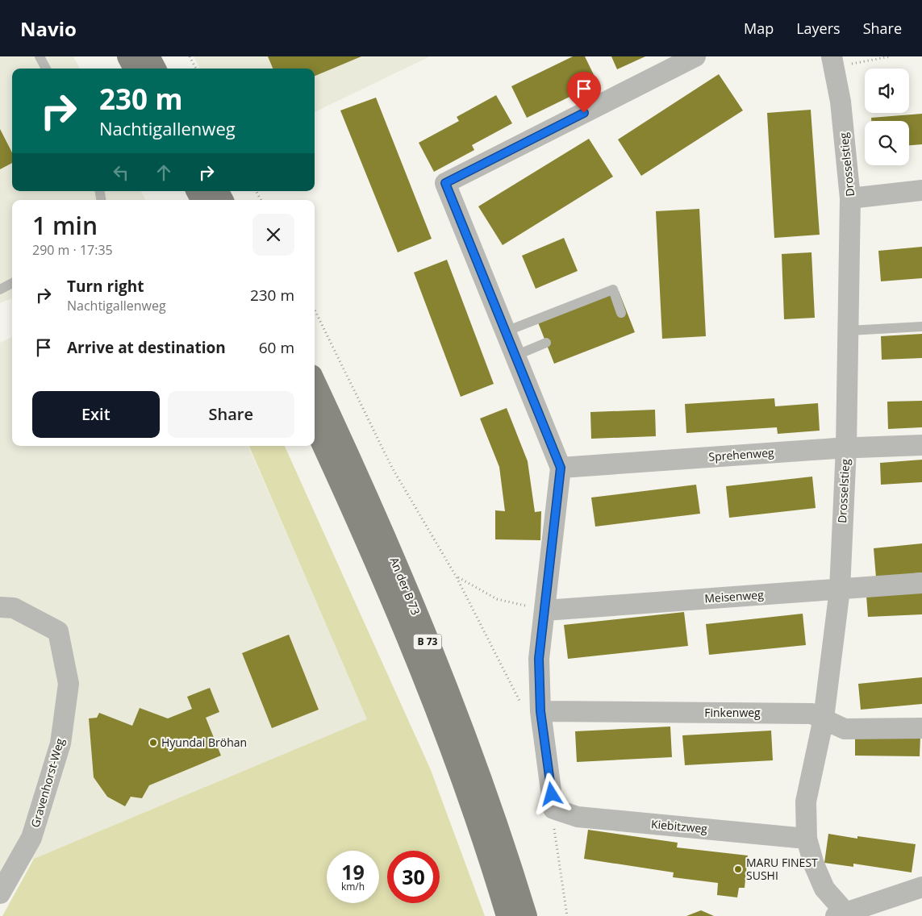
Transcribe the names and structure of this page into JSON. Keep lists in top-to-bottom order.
{
  "streets": {
    "main road": ["An der B 73", "B 73"],
    "street": [
      "Drosselstieg",
      "Sprehenweg",
      "Meisenweg",
      "Finkenweg",
      "Gravenhorst-Weg",
      "Kiebitzweg"
    ]
  },
  "crossings": [
    ["Drosselstieg", "Sprehenweg"],
    ["Drosselstieg", "Meisenweg"],
    ["Drosselstieg", "Finkenweg"],
    ["Drosselstieg", "Kiebitzweg"]
  ],
  "places": ["Hyundai Bröhan", "MARU FINEST SUSHI"],
  "page": {
    "header": "Navio",
    "nav": ["Map", "Layers", "Share"],
    "turn": ["230 m", "Nachtigallenweg"],
    "heading": ["1 min", "290 m · 17:35"],
    "list": [
      {
        "name": "Turn right",
        "note": "Nachtigallenweg",
        "value": "230 m"
      },
      {
        "name": "Arrive at destination",
        "value": "60 m"
      }
    ],
    "buttons": ["Exit", "Share"],
    "speed": "19 km/h",
    "limit": "30"
  }
}
